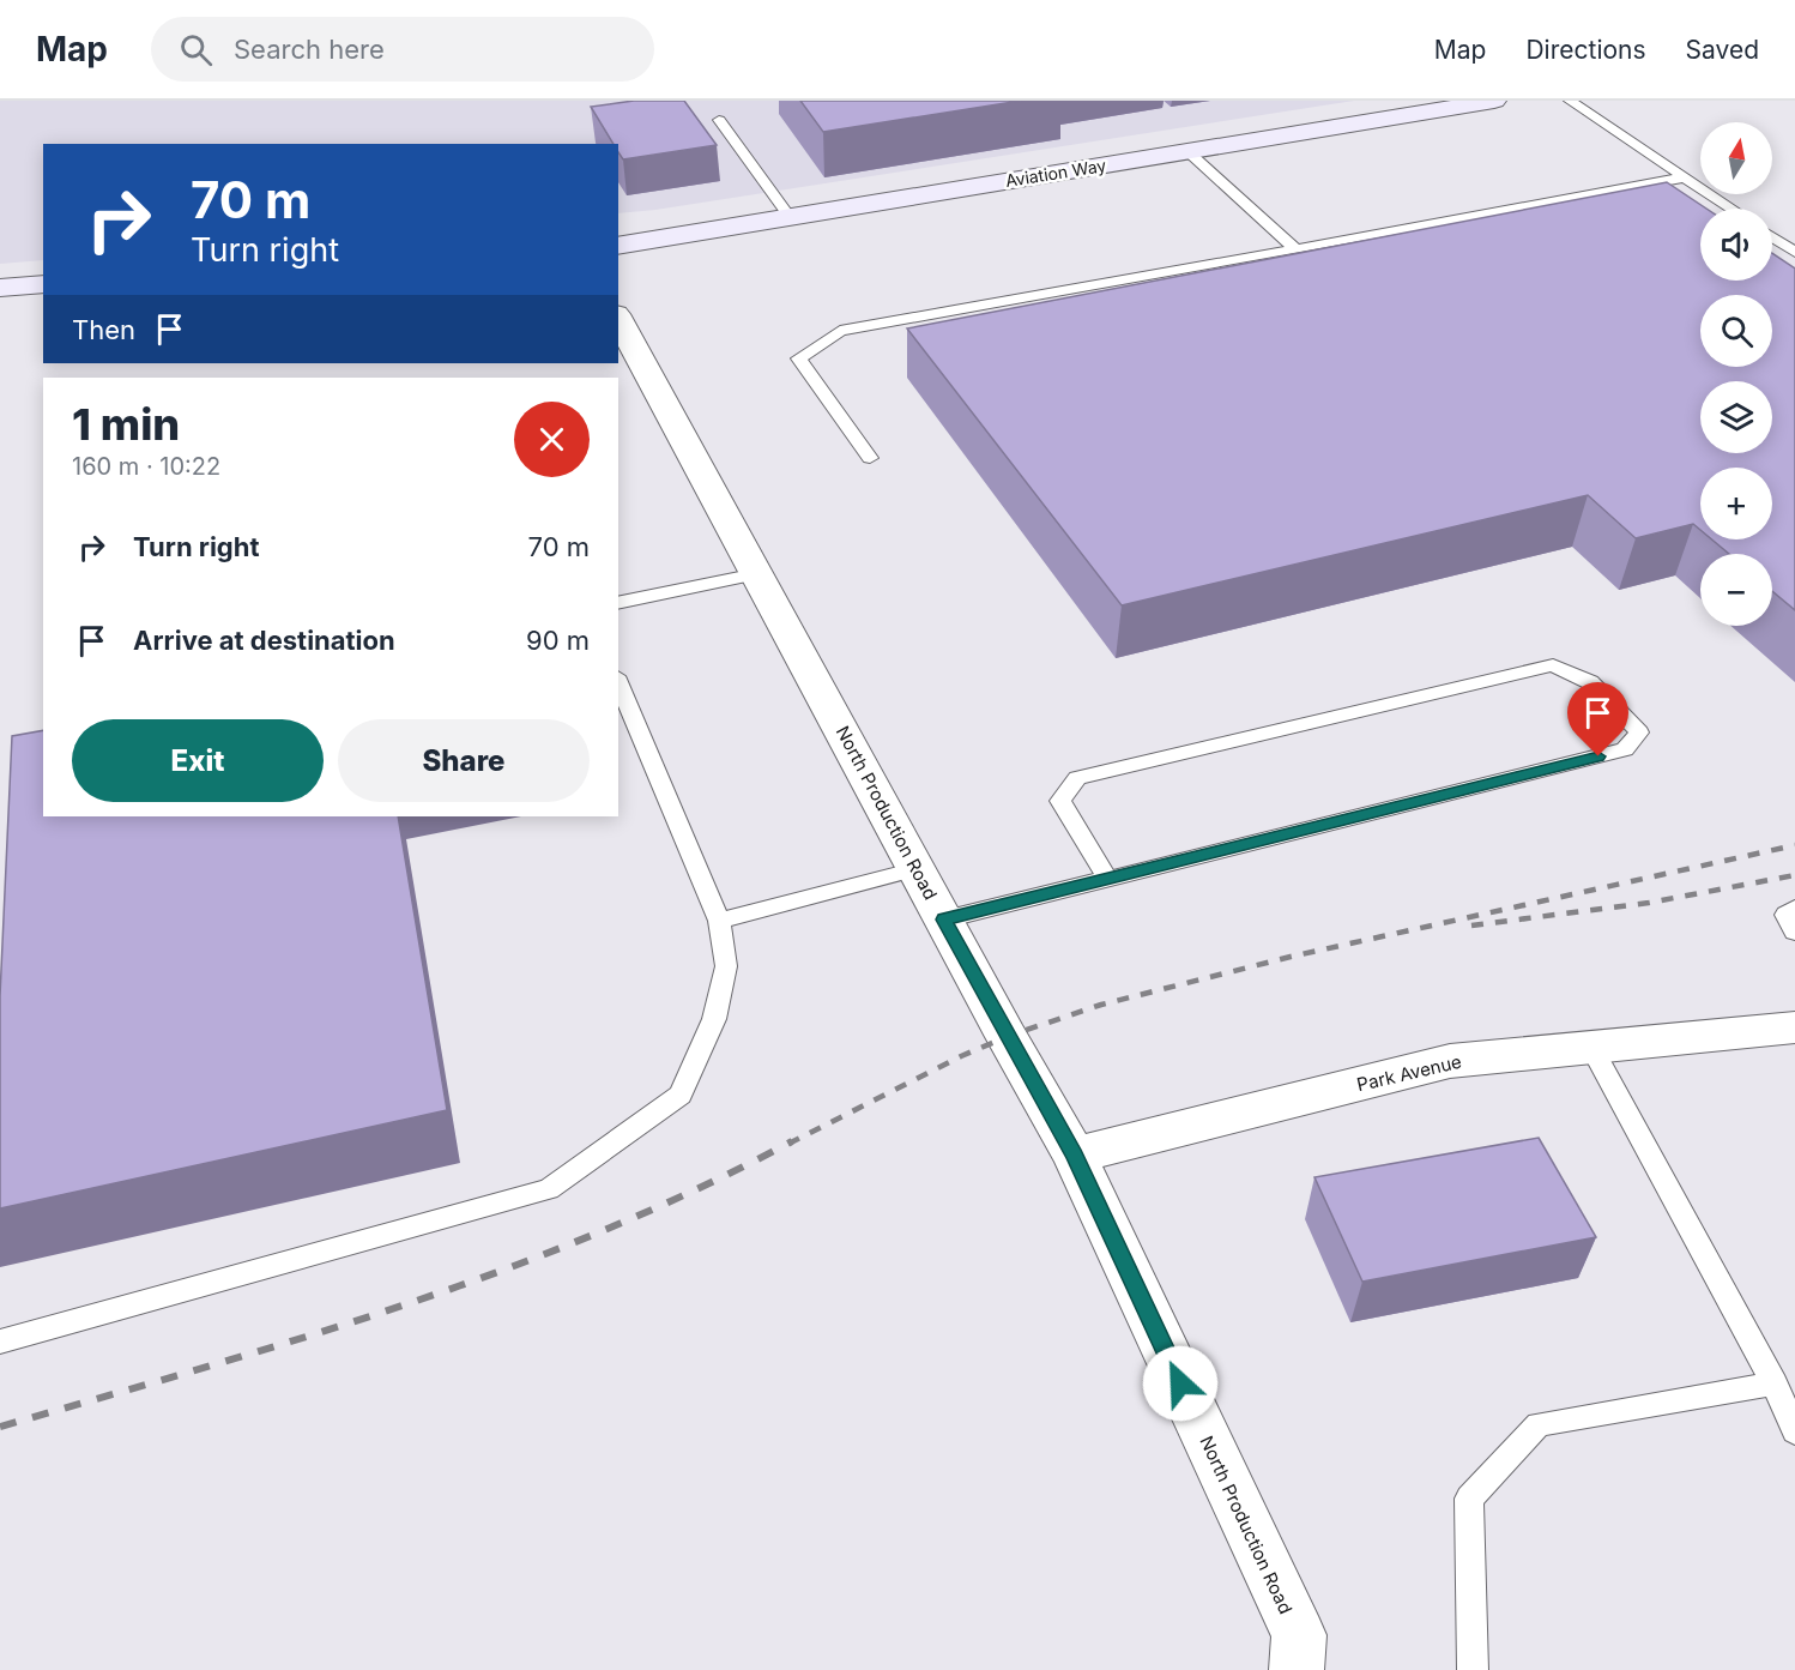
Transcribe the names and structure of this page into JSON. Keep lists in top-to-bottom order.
{
  "streets": {
    "main road": ["Aviation Way"],
    "street": ["North Production Road", "Park Avenue"]
  },
  "crossings": [
    ["North Production Road", "Park Avenue"]
  ],
  "north": "top",
  "page": {
    "header": "Map",
    "search": "Search here",
    "nav": ["Map", "Directions", "Saved"],
    "map_buttons": ["+", "−"],
    "turn": ["70 m", "Turn right"],
    "then": "Then",
    "heading": ["1 min", "160 m · 10:22"],
    "list": [
      {
        "name": "Turn right",
        "value": "70 m"
      },
      {
        "name": "Arrive at destination",
        "value": "90 m"
      }
    ],
    "buttons": ["Exit", "Share"]
  }
}
